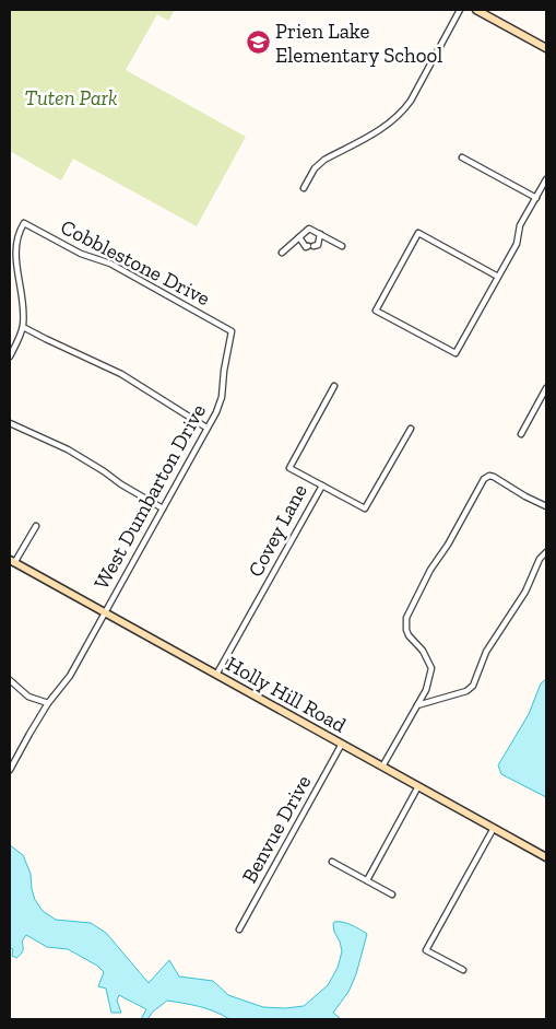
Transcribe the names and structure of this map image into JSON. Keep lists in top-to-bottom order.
{
  "streets": {
    "street": [
      "Cobblestone Drive",
      "West Dumbarton Drive",
      "Covey Lane",
      "Holly Hill Road",
      "Benvue Drive"
    ]
  },
  "crossings": [
    ["Cobblestone Drive", "West Dumbarton Drive"],
    ["West Dumbarton Drive", "Holly Hill Road"],
    ["Covey Lane", "Holly Hill Road"],
    ["Holly Hill Road", "Benvue Drive"]
  ],
  "parks": ["Tuten Park"],
  "places": {
    "school or university": ["Prien Lake Elementary School"]
  }
}
